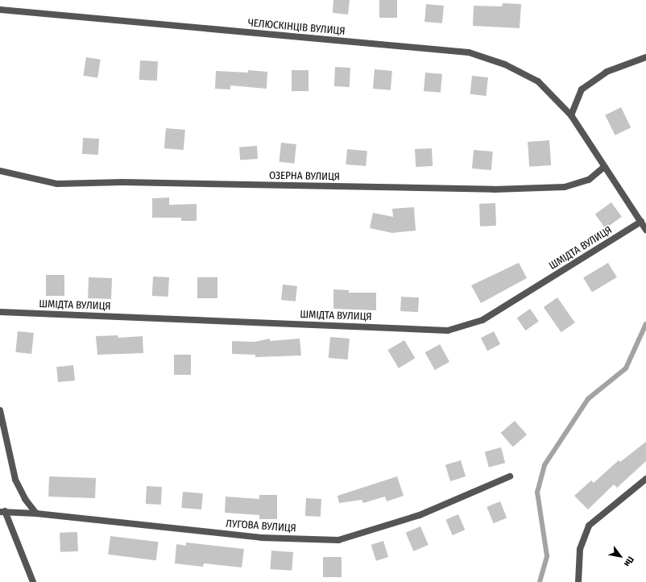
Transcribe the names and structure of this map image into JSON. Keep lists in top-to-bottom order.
{
  "streets": {
    "street": [
      "ЧЕЛЮСКІНЦІВ ВУЛИЦЯ",
      "ОЗЕРНА ВУЛИЦЯ",
      "ШМІДТА ВУЛИЦЯ",
      "ЛУГОВА ВУЛИЦЯ"
    ]
  },
  "crossings": [
    ["ЧЕЛЮСКІНЦІВ ВУЛИЦЯ", "ОЗЕРНА ВУЛИЦЯ"],
    ["ЧЕЛЮСКІНЦІВ ВУЛИЦЯ", "ШМІДТА ВУЛИЦЯ"]
  ],
  "north": "bottom right"
}
